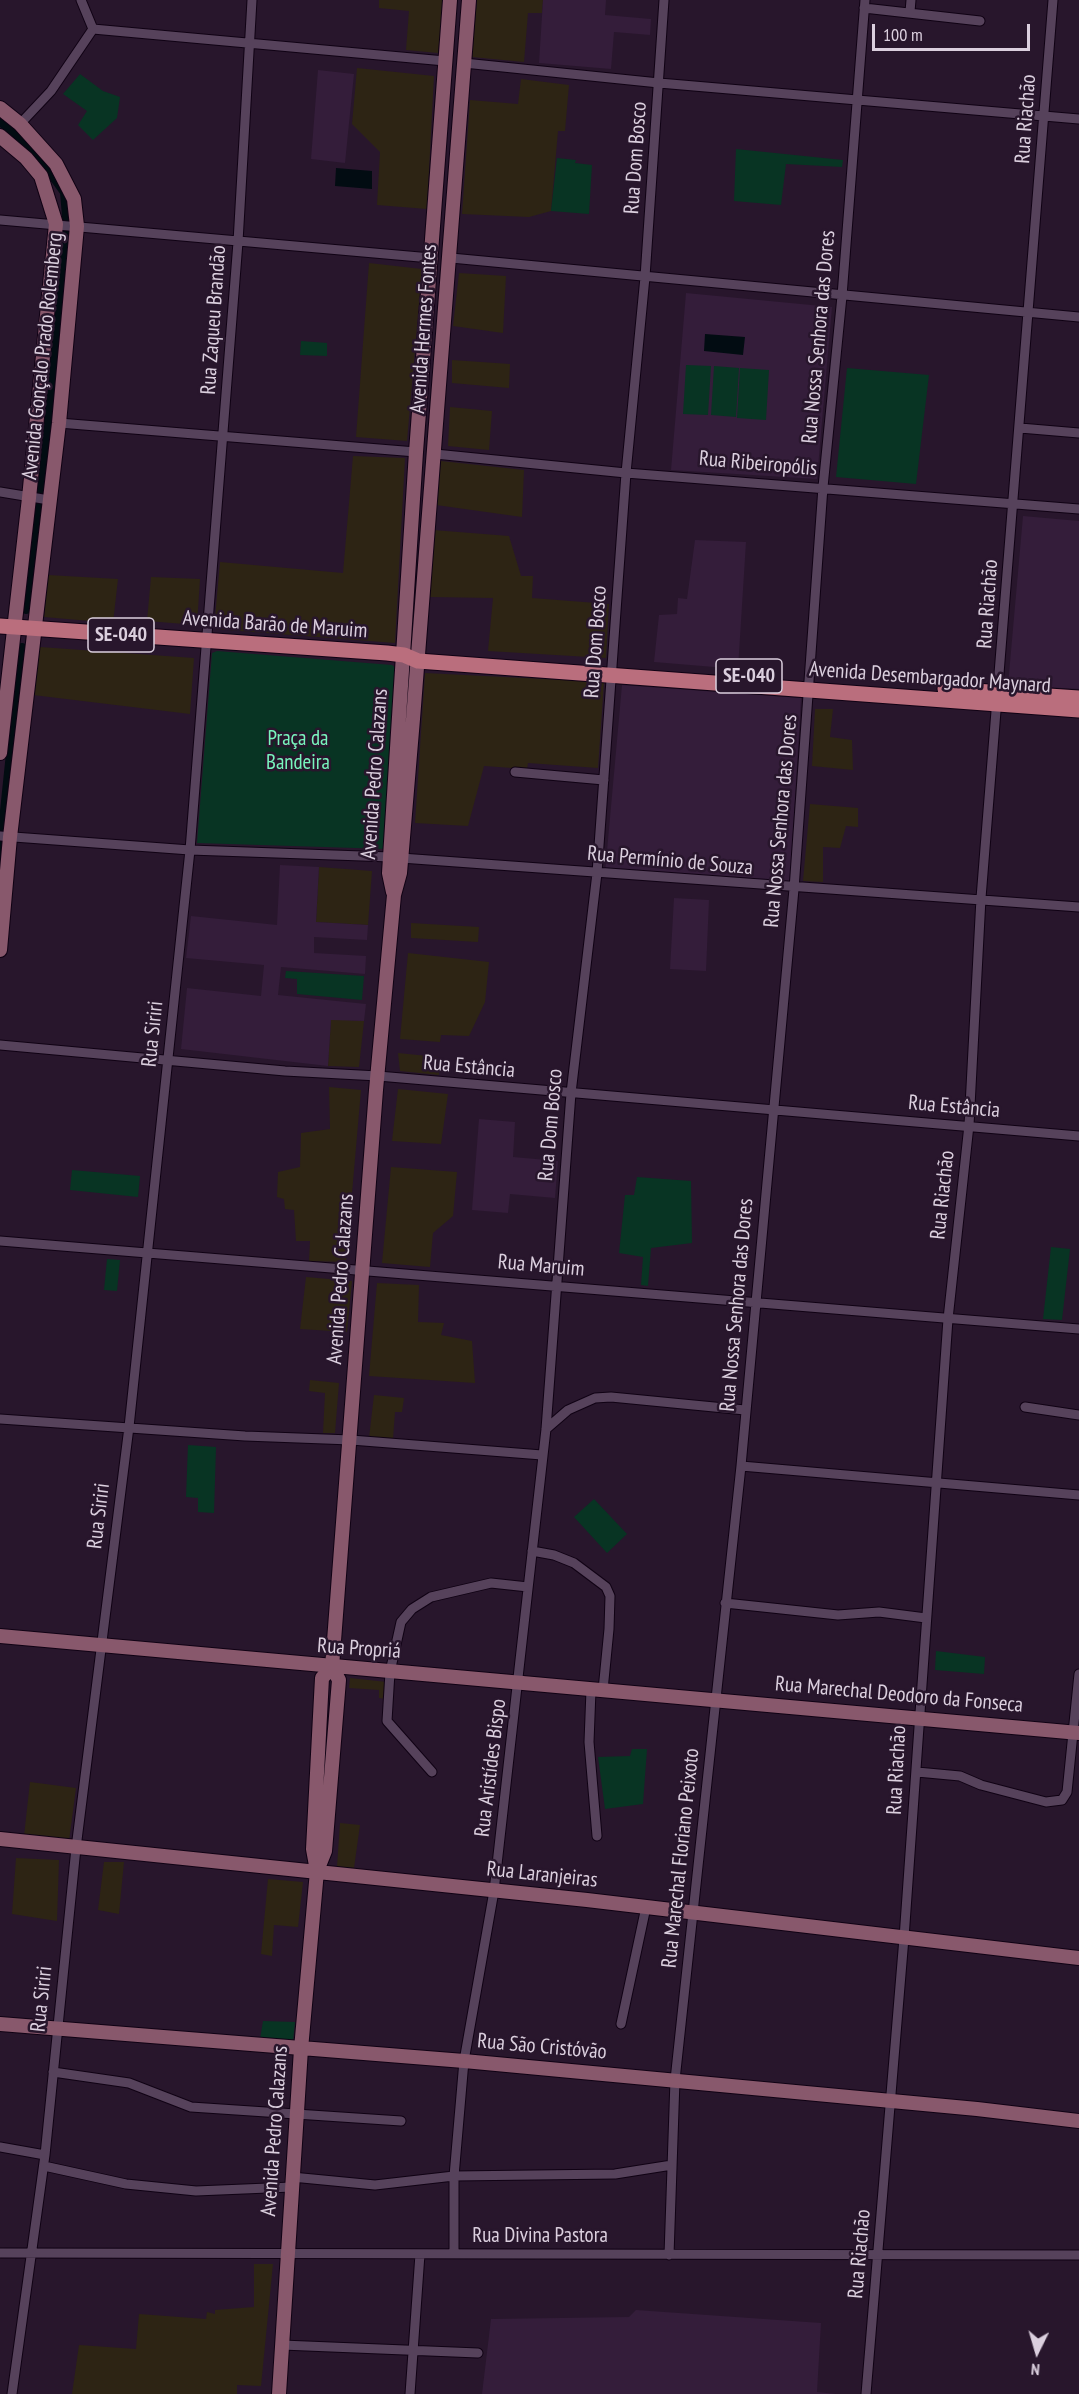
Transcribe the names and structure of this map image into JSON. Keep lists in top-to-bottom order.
{
  "streets": {
    "main road": [
      "Avenida Hermes Fontes",
      "Avenida Gonçalo Prado Rolemberg",
      "Avenida Barão de Maruim",
      "SE-040",
      "Avenida Desembargador Maynard",
      "Avenida Pedro Calazans",
      "Rua Propriá",
      "Rua Marechal Deodoro da Fonseca",
      "Rua Laranjeiras",
      "Rua São Cristóvão"
    ],
    "street": [
      "Rua Riachão",
      "Rua Dom Bosco",
      "Rua Zaqueu Brandão",
      "Rua Nossa Senhora das Dores",
      "Rua Ribeiropólis",
      "Rua Permínio de Souza",
      "Rua Siriri",
      "Rua Estância",
      "Rua Maruim",
      "Rua Aristídes Bispo",
      "Rua Marechal Floriano Peixoto",
      "Rua Divina Pastora"
    ]
  },
  "crossings": [
    ["Rua Riachão", "Rua Ribeiropólis"],
    ["Rua Riachão", "Avenida Desembargador Maynard"],
    ["Rua Riachão", "Rua Permínio de Souza"],
    ["Rua Riachão", "Rua Estância"],
    ["Rua Riachão", "Rua Maruim"],
    ["Rua Riachão", "Rua Marechal Deodoro da Fonseca"],
    ["Rua Riachão", "Rua Laranjeiras"],
    ["Rua Riachão", "Rua São Cristóvão"],
    ["Rua Riachão", "Rua Divina Pastora"],
    ["Rua Dom Bosco", "Rua Ribeiropólis"],
    ["Rua Dom Bosco", "Avenida Desembargador Maynard"],
    ["Rua Dom Bosco", "Rua Permínio de Souza"],
    ["Rua Dom Bosco", "Rua Estância"],
    ["Rua Dom Bosco", "Rua Maruim"],
    ["Rua Dom Bosco", "Rua Aristídes Bispo"],
    ["Rua Zaqueu Brandão", "Avenida Barão de Maruim"],
    ["Rua Zaqueu Brandão", "Rua Siriri"],
    ["Avenida Hermes Fontes", "Rua Ribeiropólis"],
    ["Avenida Hermes Fontes", "Avenida Barão de Maruim"],
    ["Avenida Hermes Fontes", "Avenida Desembargador Maynard"],
    ["Avenida Hermes Fontes", "Avenida Pedro Calazans"],
    ["Rua Nossa Senhora das Dores", "Rua Ribeiropólis"],
    ["Rua Nossa Senhora das Dores", "Avenida Desembargador Maynard"],
    ["Rua Nossa Senhora das Dores", "Rua Permínio de Souza"],
    ["Rua Nossa Senhora das Dores", "Rua Estância"],
    ["Rua Nossa Senhora das Dores", "Rua Maruim"],
    ["Rua Nossa Senhora das Dores", "Rua Marechal Floriano Peixoto"],
    ["Avenida Gonçalo Prado Rolemberg", "Avenida Barão de Maruim"],
    ["Avenida Gonçalo Prado Rolemberg", "Rua Permínio de Souza"],
    ["Avenida Barão de Maruim", "Avenida Desembargador Maynard"],
    ["Avenida Barão de Maruim", "Avenida Pedro Calazans"],
    ["Avenida Barão de Maruim", "Rua Siriri"],
    ["Avenida Desembargador Maynard", "Avenida Pedro Calazans"],
    ["Avenida Pedro Calazans", "Rua Permínio de Souza"],
    ["Avenida Pedro Calazans", "Rua Estância"],
    ["Avenida Pedro Calazans", "Rua Maruim"],
    ["Avenida Pedro Calazans", "Rua Propriá"],
    ["Avenida Pedro Calazans", "Rua Laranjeiras"],
    ["Avenida Pedro Calazans", "Rua São Cristóvão"],
    ["Avenida Pedro Calazans", "Rua Divina Pastora"],
    ["Rua Permínio de Souza", "Rua Siriri"],
    ["Rua Siriri", "Rua Estância"],
    ["Rua Siriri", "Rua Maruim"],
    ["Rua Siriri", "Rua Propriá"],
    ["Rua Siriri", "Rua Laranjeiras"],
    ["Rua Siriri", "Rua São Cristóvão"],
    ["Rua Siriri", "Rua Divina Pastora"],
    ["Rua Maruim", "Rua Aristídes Bispo"],
    ["Rua Propriá", "Rua Marechal Deodoro da Fonseca"],
    ["Rua Propriá", "Rua Aristídes Bispo"],
    ["Rua Propriá", "Rua Marechal Floriano Peixoto"],
    ["Rua Marechal Deodoro da Fonseca", "Rua Marechal Floriano Peixoto"],
    ["Rua Aristídes Bispo", "Rua Laranjeiras"],
    ["Rua Aristídes Bispo", "Rua São Cristóvão"],
    ["Rua Aristídes Bispo", "Rua Divina Pastora"],
    ["Rua Marechal Floriano Peixoto", "Rua Laranjeiras"],
    ["Rua Marechal Floriano Peixoto", "Rua São Cristóvão"],
    ["Rua Marechal Floriano Peixoto", "Rua Divina Pastora"]
  ],
  "parks": ["Praça da Bandeira"],
  "scale_bar": "100 m",
  "north": "bottom"
}
